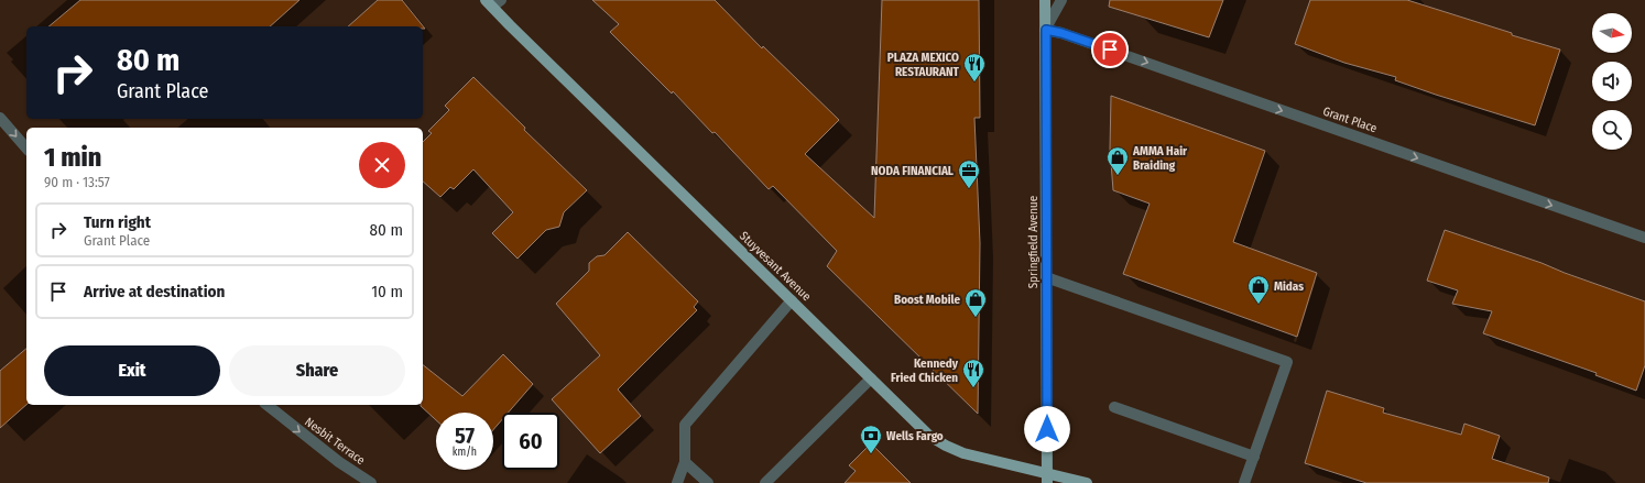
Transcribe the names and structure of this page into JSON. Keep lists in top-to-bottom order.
{
  "streets": {
    "main road": ["Springfield Avenue", "Stuyvesant Avenue"],
    "street": ["Grant Place", "Nesbit Terrace"]
  },
  "crossings": [
    ["Grant Place", "Springfield Avenue"],
    ["Springfield Avenue", "Stuyvesant Avenue"]
  ],
  "one_way": ["Grant Place", "Nesbit Terrace"],
  "places": {
    "restaurant": ["PLAZA MEXICO RESTAURANT", "Kennedy Fried Chicken"],
    "shop": ["AMMA Hair Braiding", "Midas", "Boost Mobile"],
    "office": ["NODA FINANCIAL"],
    "bank": ["Wells Fargo"]
  },
  "north": "right",
  "page": {
    "turn": ["80 m", "Grant Place"],
    "heading": ["1 min", "90 m · 13:57"],
    "list": [
      {
        "name": "Turn right",
        "note": "Grant Place",
        "value": "80 m"
      },
      {
        "name": "Arrive at destination",
        "value": "10 m"
      }
    ],
    "buttons": ["Exit", "Share"],
    "speed": "57 km/h",
    "limit": "60"
  }
}
